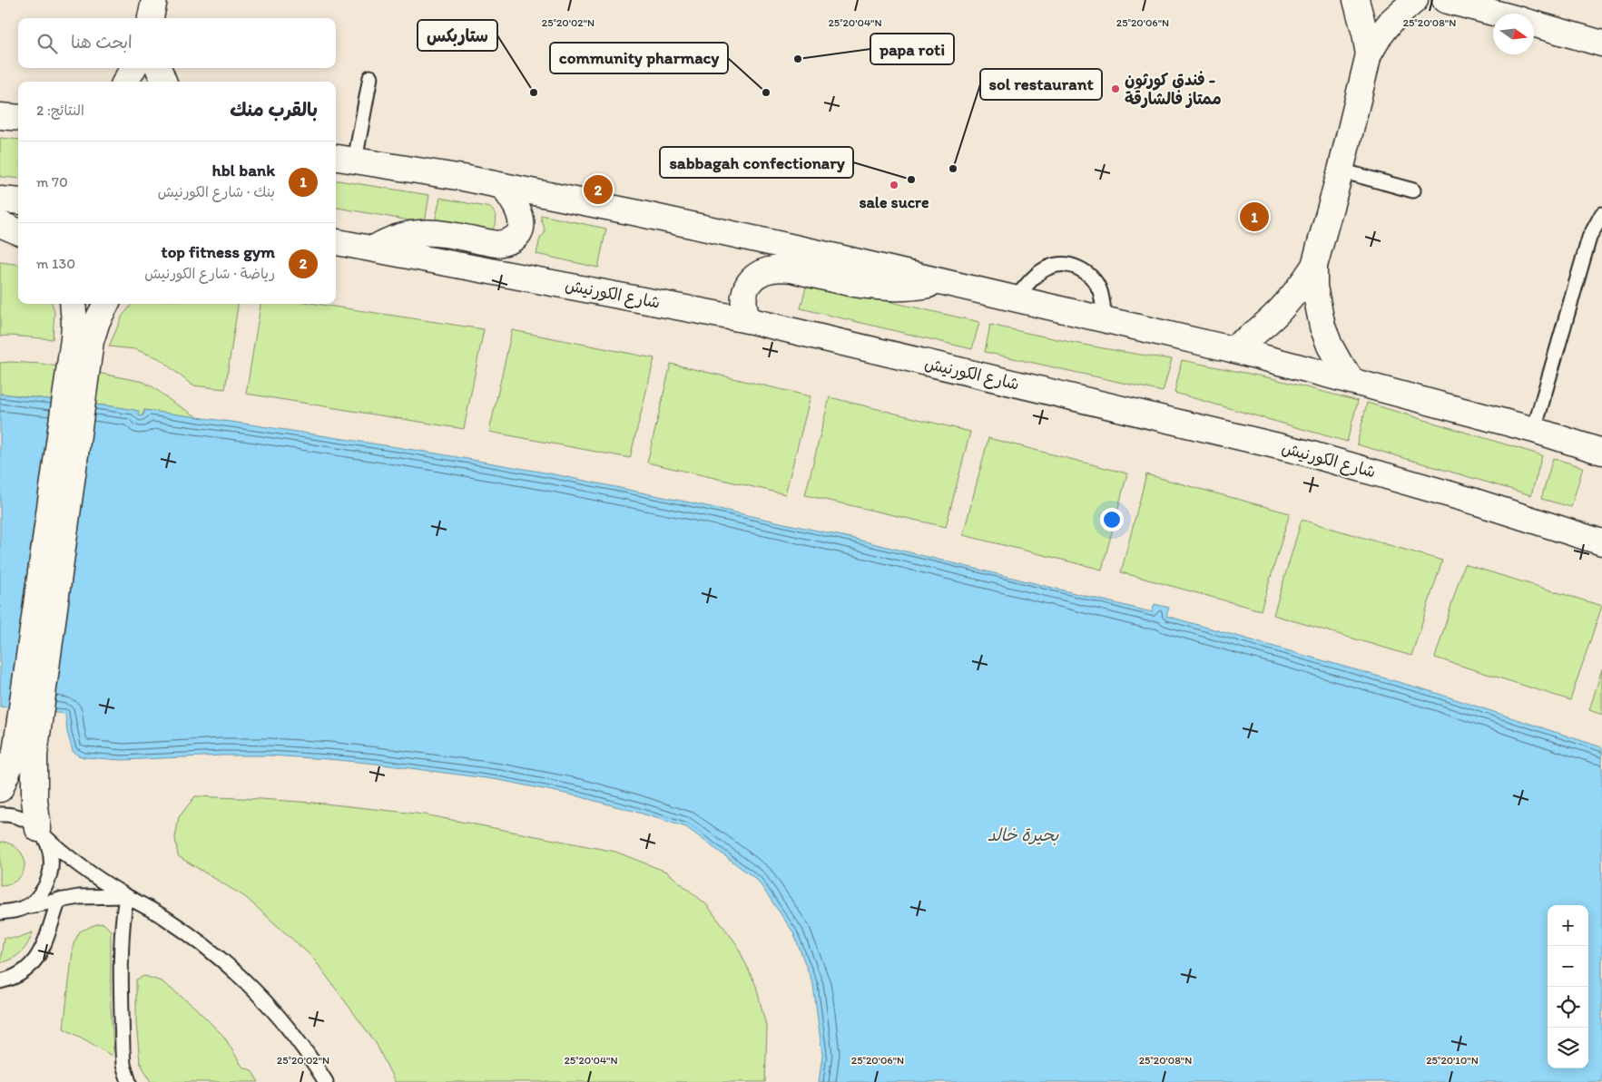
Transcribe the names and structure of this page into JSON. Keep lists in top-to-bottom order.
{
  "streets": {
    "main road": ["شارع الكورنيش"]
  },
  "water": ["بحيرة خالد"],
  "places": [
    "papa roti",
    "فندق كورثون - ممتاز فالشارقة",
    "ستاربكس",
    "community pharmacy",
    "sol restaurant",
    "sabbagah confectionary",
    "sale sucre"
  ],
  "north": "right",
  "page": {
    "search": "ابحث هنا",
    "heading": ["بالقرب منك", "النتائج: 2"],
    "list": [
      {
        "mark": "1",
        "name": "hbl bank",
        "note": "بنك · شارع الكورنيش",
        "value": "70 m"
      },
      {
        "mark": "2",
        "name": "top fitness gym",
        "note": "رياضة · شارع الكورنيش",
        "value": "130 m"
      }
    ],
    "pins": ["2", "1"],
    "map_buttons": ["+", "−"]
  },
  "coordinates": [
    "25°20'02\"N",
    "25°20'04\"N",
    "25°20'06\"N",
    "25°20'08\"N",
    "25°20'10\"N"
  ]
}
